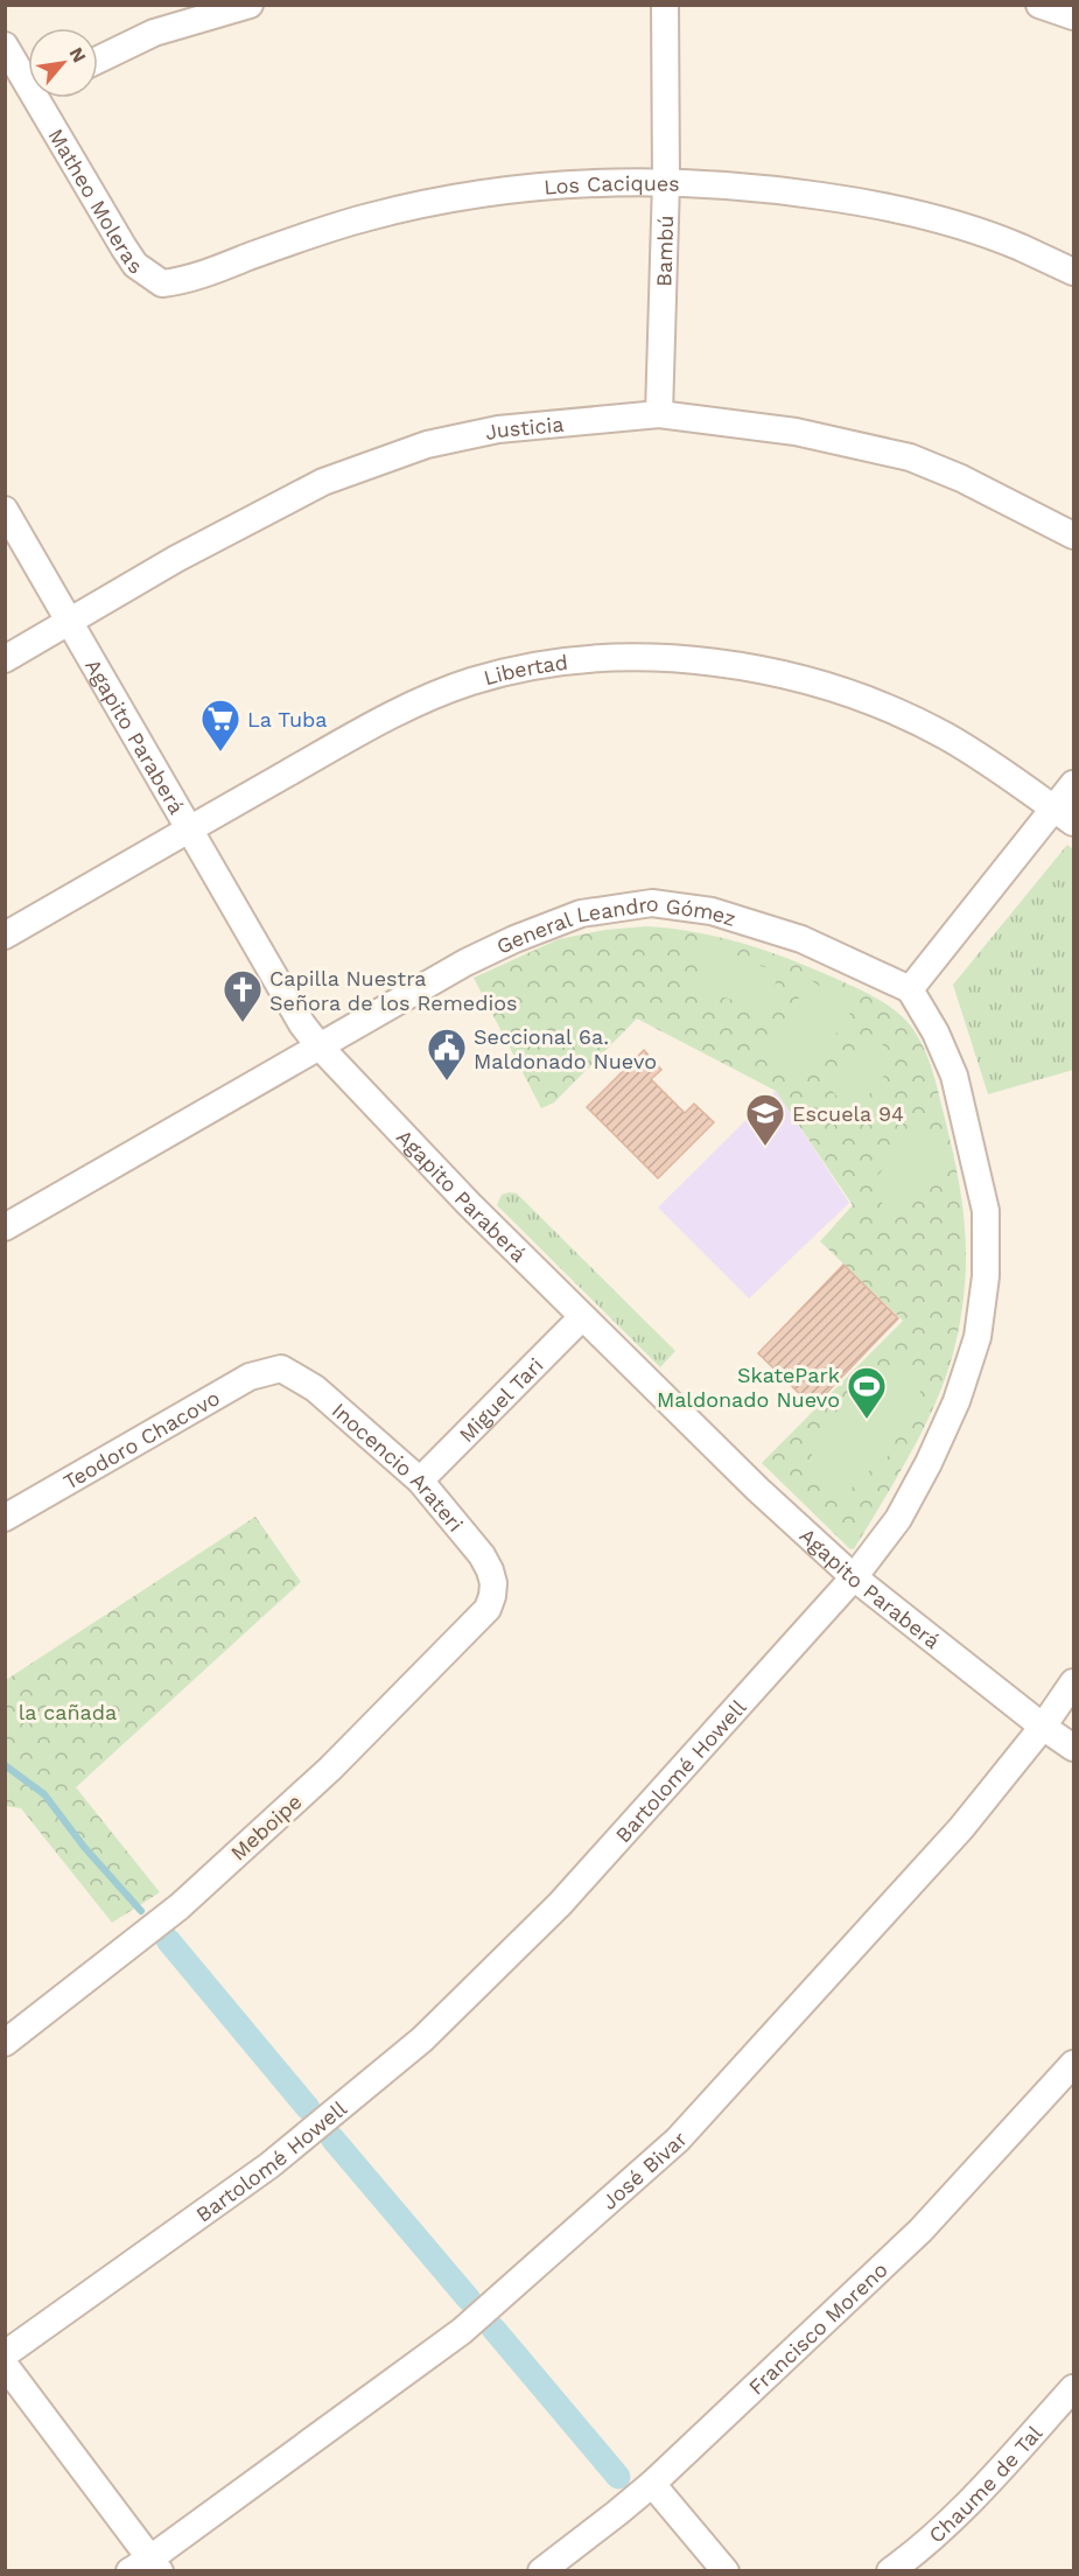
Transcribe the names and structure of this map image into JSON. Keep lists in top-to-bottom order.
{
  "streets": {
    "street": [
      "Los Caciques",
      "Matheo Moleras",
      "Bambú",
      "Justicia",
      "Libertad",
      "Agapito Paraberá",
      "General Leandro Gómez",
      "Miguel Tari",
      "Teodoro Chacovo",
      "Inocencio Arateri",
      "Bartolomé Howell",
      "Meboipe",
      "José Bivar",
      "Francisco Moreno",
      "Chaume de Tal"
    ]
  },
  "crossings": [
    ["Los Caciques", "Matheo Moleras"],
    ["Los Caciques", "Bambú"],
    ["Bambú", "Justicia"],
    ["Justicia", "Agapito Paraberá"],
    ["Libertad", "Agapito Paraberá"],
    ["Agapito Paraberá", "General Leandro Gómez"],
    ["Agapito Paraberá", "Miguel Tari"],
    ["Agapito Paraberá", "Bartolomé Howell"],
    ["Agapito Paraberá", "José Bivar"],
    ["General Leandro Gómez", "Bartolomé Howell"],
    ["Miguel Tari", "Inocencio Arateri"],
    ["Teodoro Chacovo", "Inocencio Arateri"],
    ["Inocencio Arateri", "Meboipe"]
  ],
  "parks": ["la cañada"],
  "places": {
    "supermarket": ["La Tuba"],
    "church": ["Capilla Nuestra Señora de los Remedios"],
    "public building": ["Seccional 6a. Maldonado Nuevo"],
    "school or university": ["Escuela 94"],
    "sports": ["SkatePark Maldonado Nuevo"]
  },
  "north": "top right"
}
